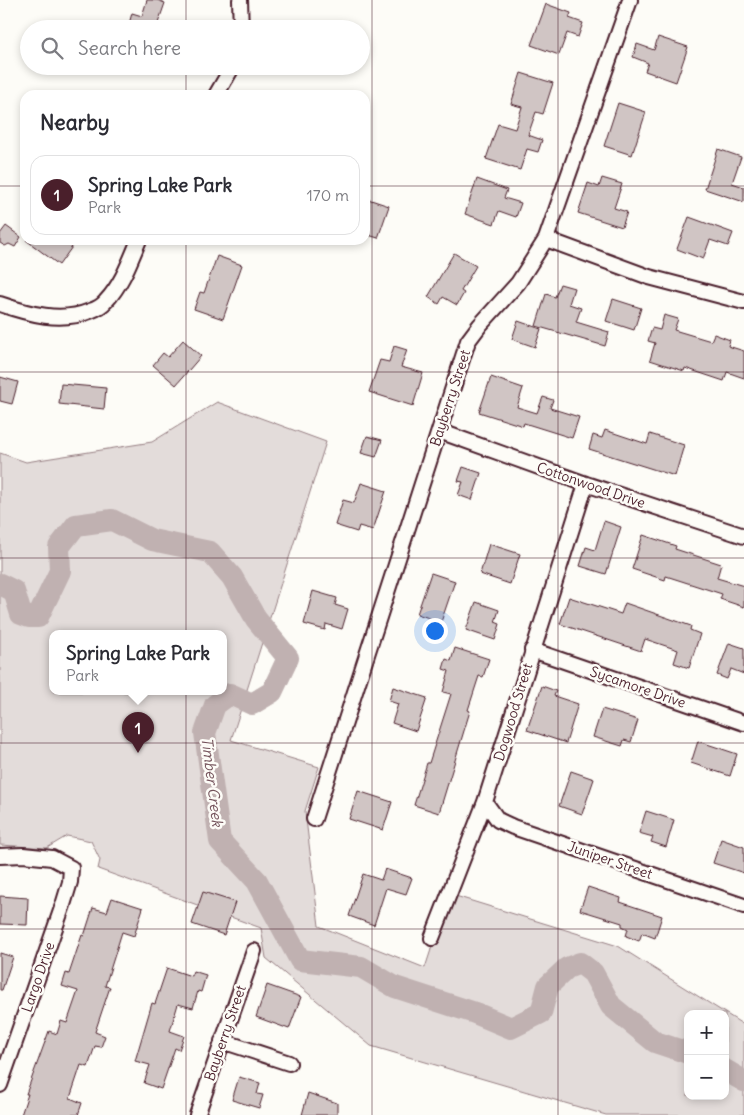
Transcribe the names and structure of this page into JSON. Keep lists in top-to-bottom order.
{
  "streets": {
    "street": [
      "Bayberry Street",
      "Cottonwood Drive",
      "Sycamore Drive",
      "Dogwood Street",
      "Juniper Street",
      "Largo Drive"
    ]
  },
  "crossings": [
    ["Bayberry Street", "Cottonwood Drive"],
    ["Cottonwood Drive", "Dogwood Street"],
    ["Sycamore Drive", "Dogwood Street"],
    ["Dogwood Street", "Juniper Street"]
  ],
  "water": ["Timber Creek"],
  "page": {
    "search": "Search here",
    "heading": "Nearby",
    "list": [
      {
        "mark": "1",
        "name": "Spring Lake Park",
        "note": "Park",
        "value": "170 m"
      }
    ],
    "popup": ["Spring Lake Park", "Park"],
    "pins": "1",
    "map_buttons": ["+", "−"]
  }
}
